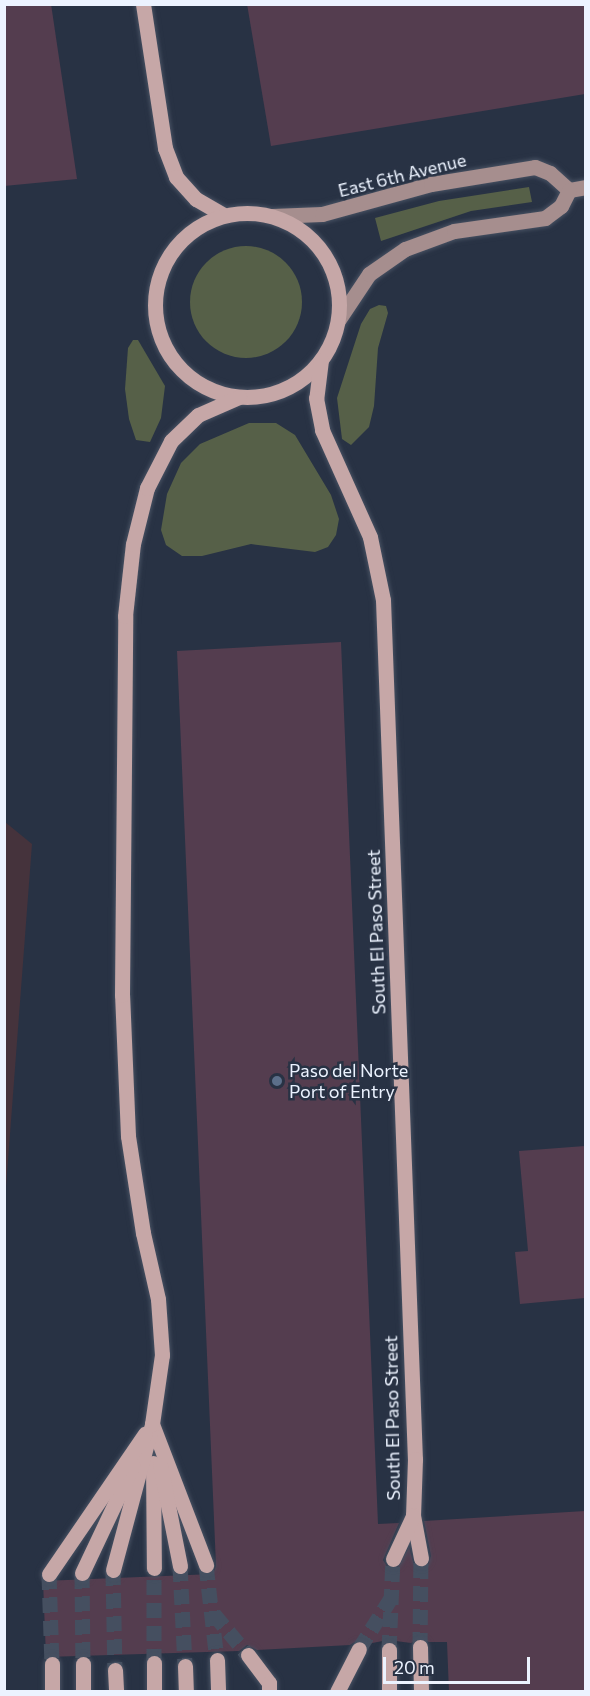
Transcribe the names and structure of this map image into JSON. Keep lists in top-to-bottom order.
{
  "streets": {
    "main road": ["East 6th Avenue", "South El Paso Street"]
  },
  "crossings": [
    ["East 6th Avenue", "South El Paso Street"]
  ],
  "places": ["Paso del Norte Port of Entry"],
  "scale_bar": "20 m"
}
